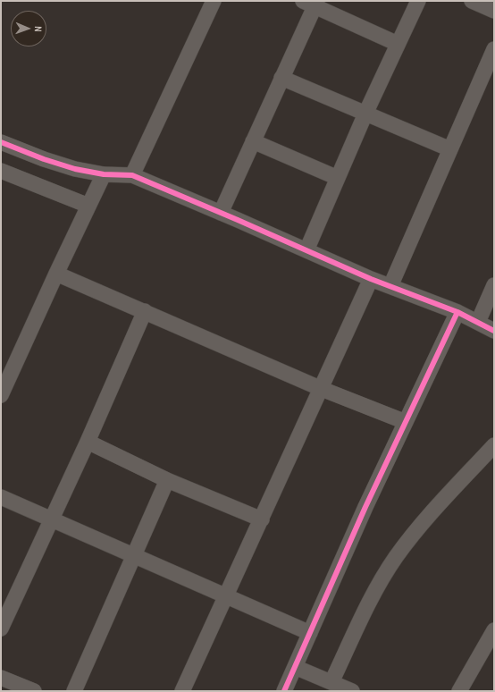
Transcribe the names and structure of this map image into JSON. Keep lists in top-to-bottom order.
{
  "north": "right"
}
